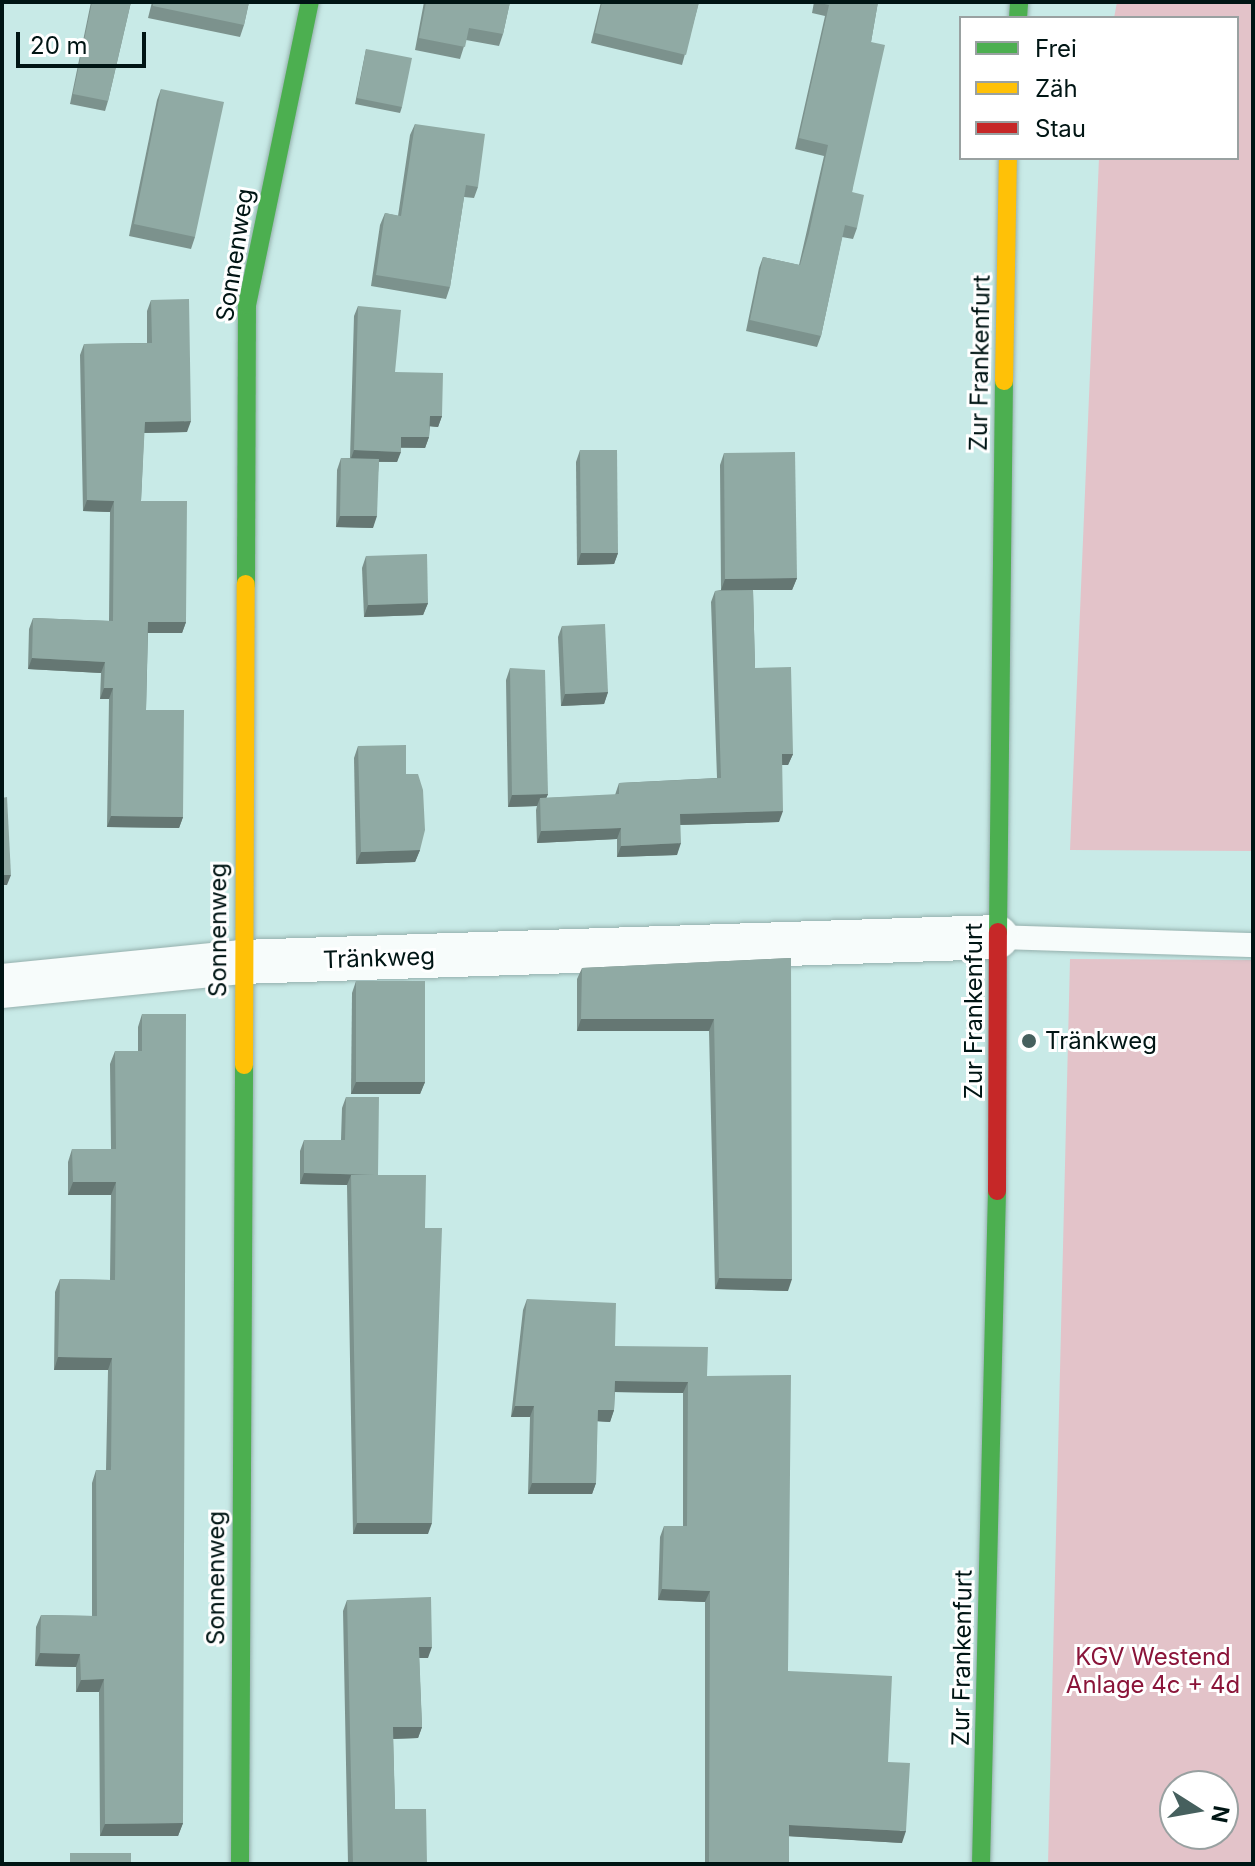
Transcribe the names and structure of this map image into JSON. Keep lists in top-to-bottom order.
{
  "streets": {
    "street": ["Sonnenweg", "Zur Frankenfurt", "Tränkweg"]
  },
  "crossings": [
    ["Sonnenweg", "Tränkweg"],
    ["Zur Frankenfurt", "Tränkweg"]
  ],
  "parks": ["KGV Westend Anlage 4c + 4d"],
  "places": ["Tränkweg"],
  "legend": ["Frei", "Zäh", "Stau"],
  "scale_bar": "20 m",
  "north": "right"
}
